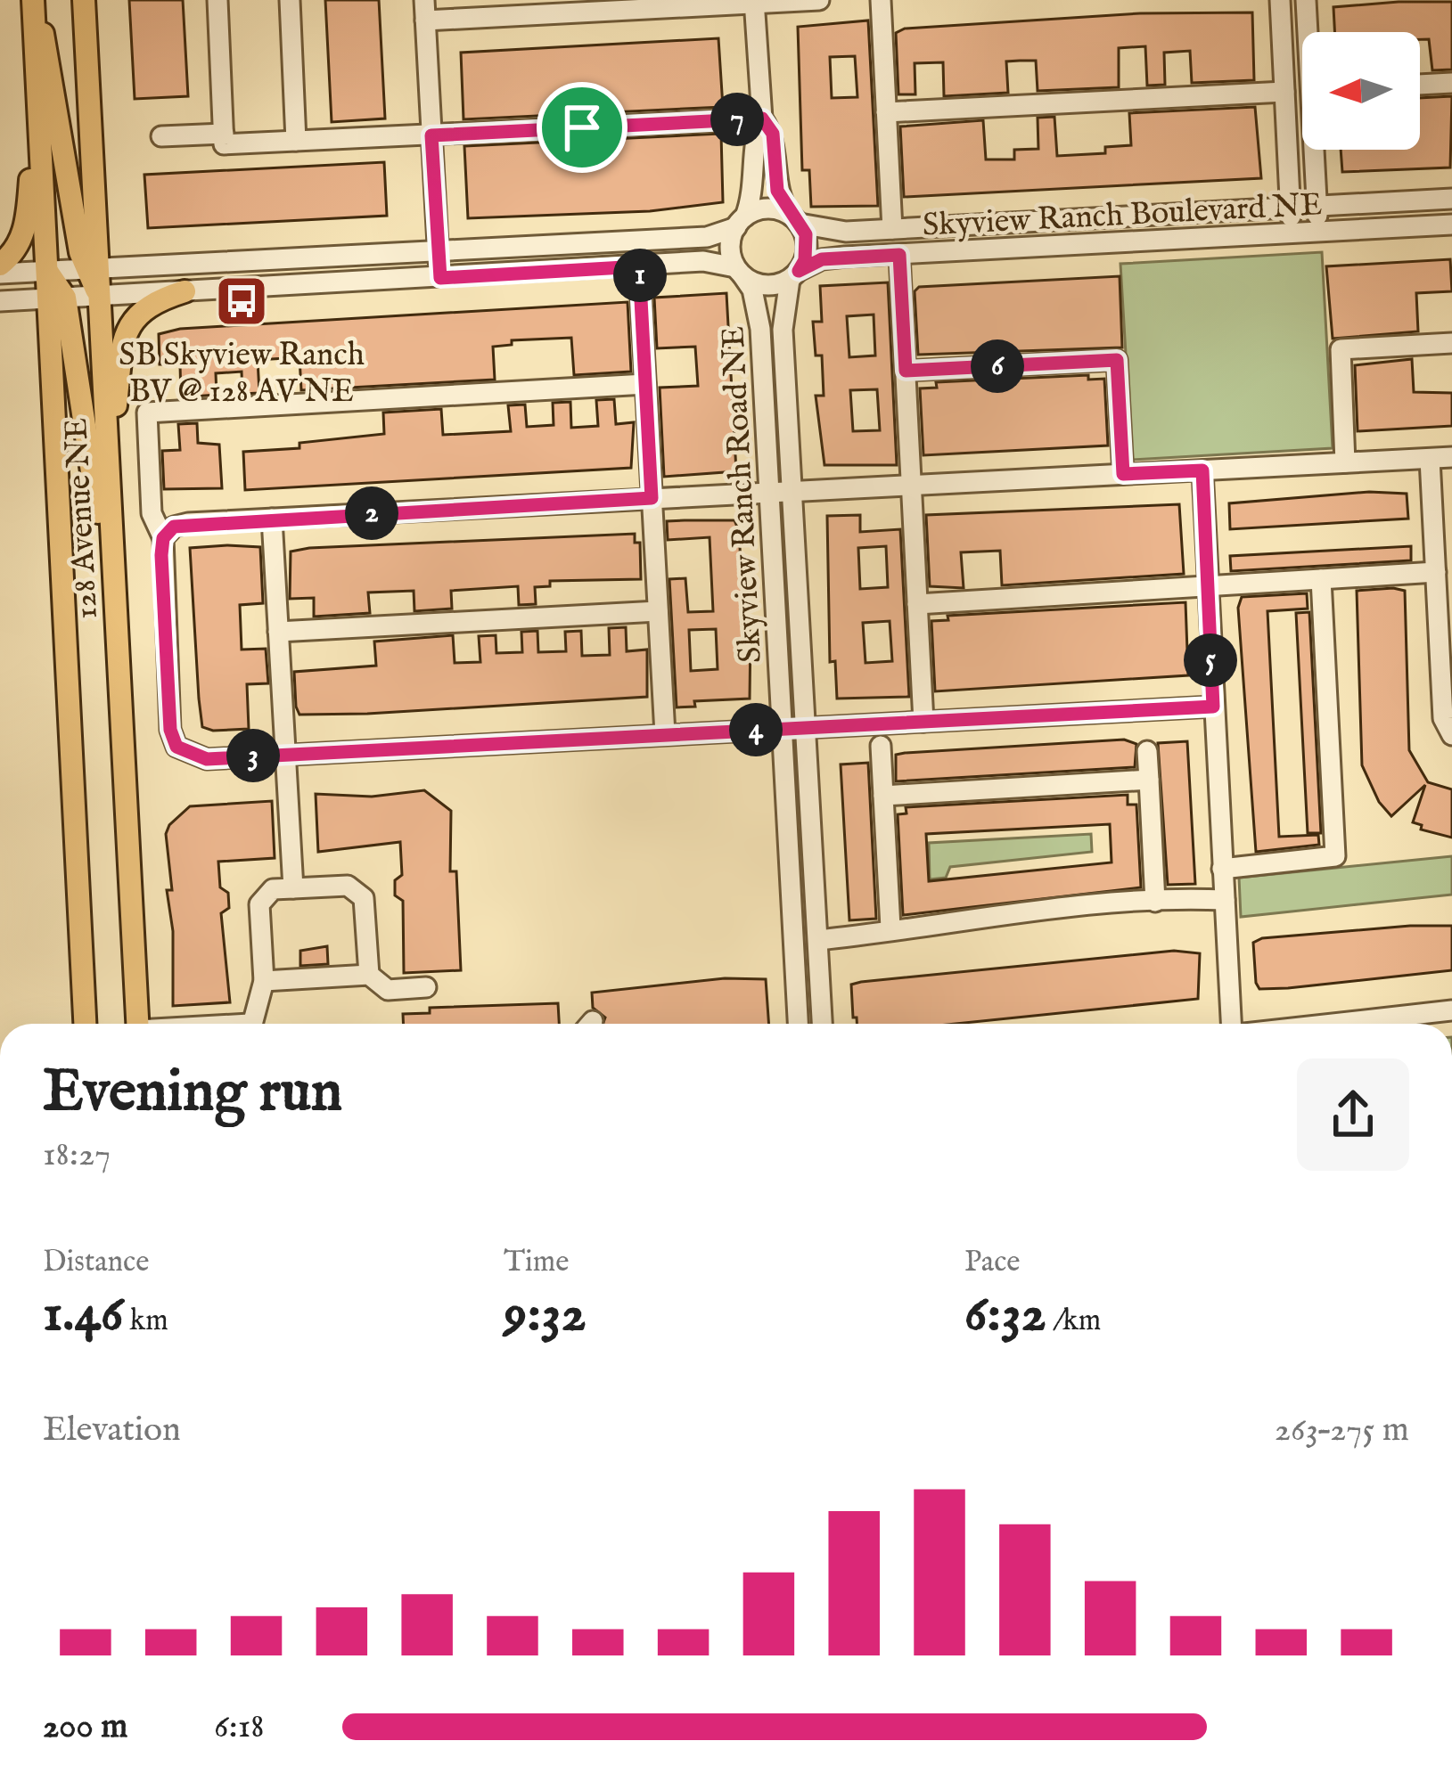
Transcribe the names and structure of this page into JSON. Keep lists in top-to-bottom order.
{
  "streets": {
    "main road": ["128 Avenue NE"],
    "street": ["Skyview Ranch Boulevard NE", "Skyview Ranch Road NE"]
  },
  "crossings": [
    ["Skyview Ranch Boulevard NE", "Skyview Ranch Road NE"]
  ],
  "places": {
    "bus stop": ["SB Skyview Ranch BV @ 128 AV NE"]
  },
  "north": "left",
  "page": {
    "pins": [
      "7",
      "1",
      "6",
      "2",
      "5",
      "4",
      "3"
    ],
    "heading": ["Evening run", "18:27"],
    "stats": [
      ["Distance", "1.46 km"],
      ["Time", "9:32"],
      ["Pace", "6:32 /km"]
    ],
    "chart": ["Elevation", "263–275 m"],
    "list": [
      {
        "name": "200 m",
        "note": "6:18"
      }
    ]
  }
}
